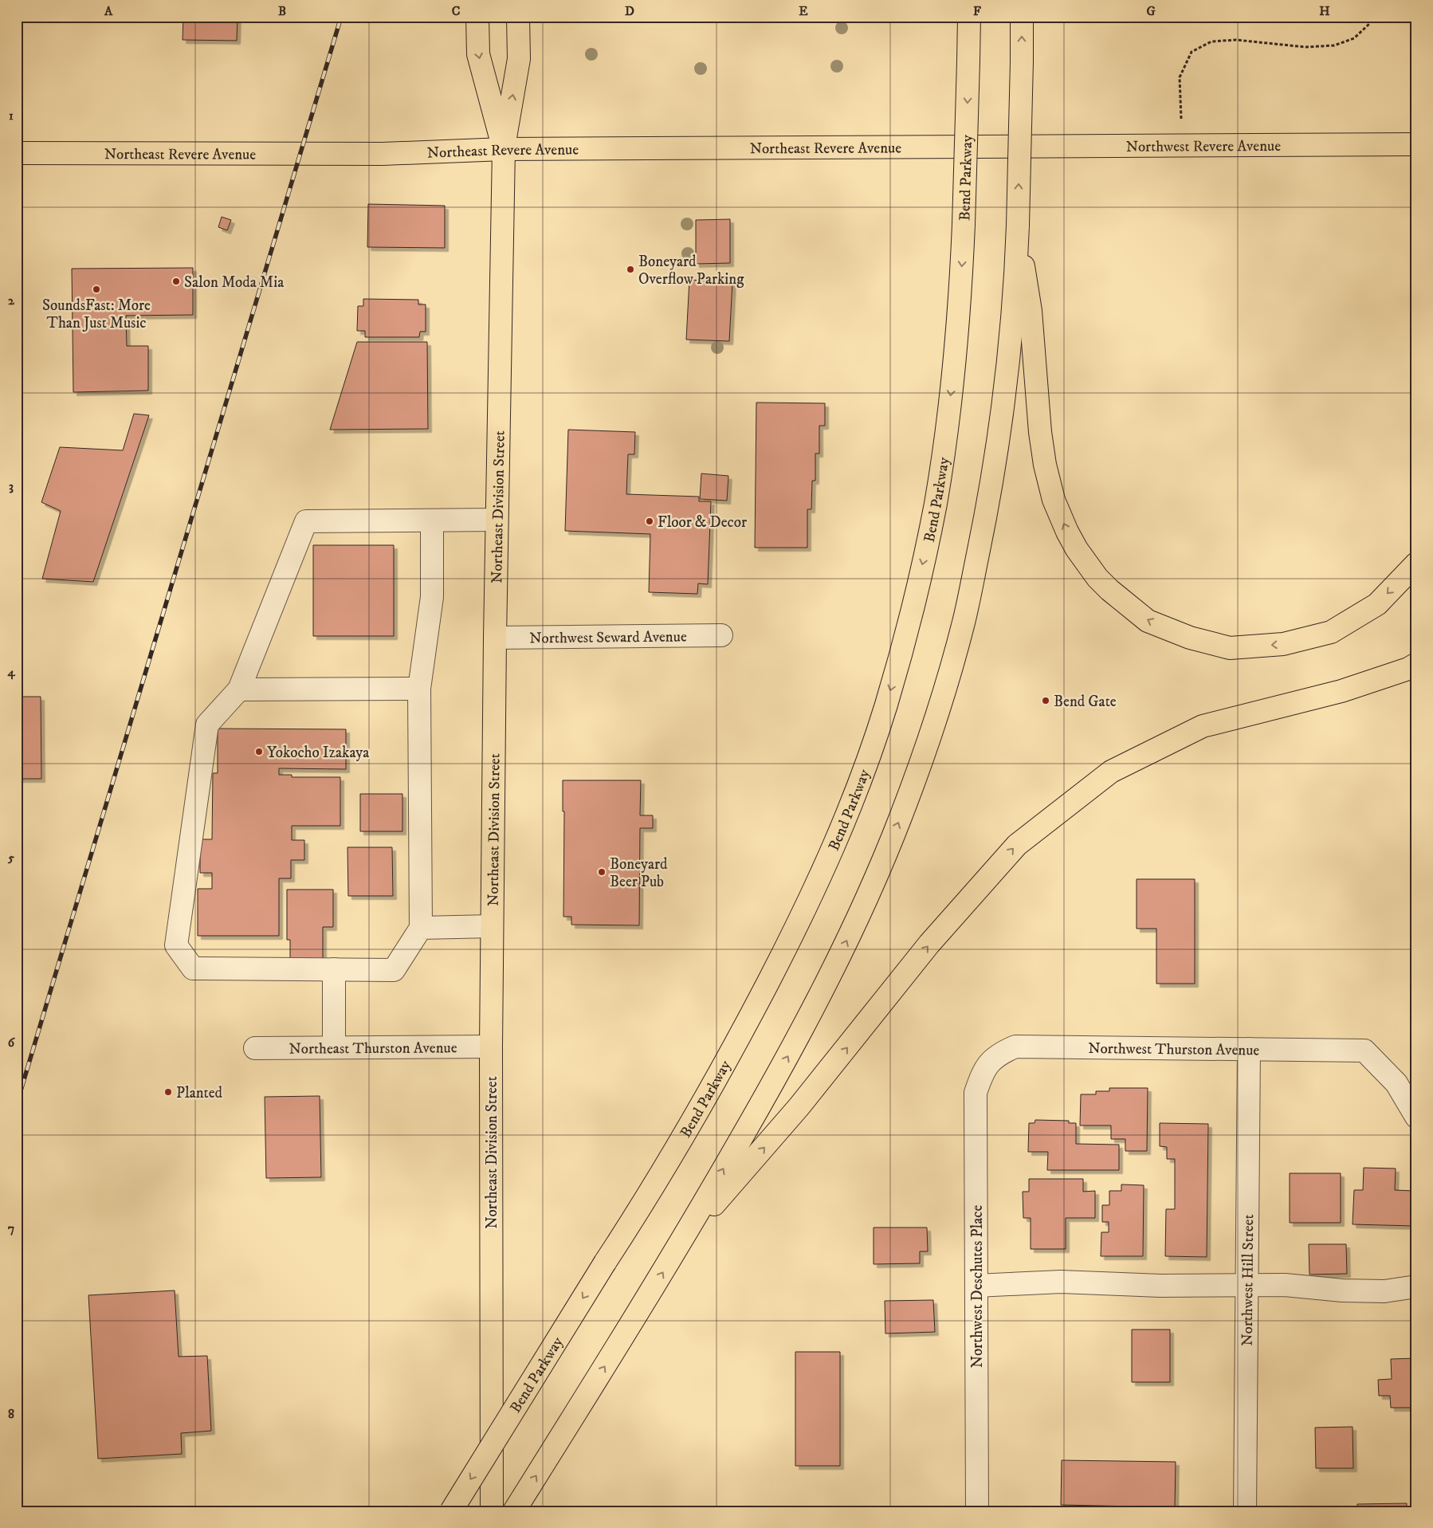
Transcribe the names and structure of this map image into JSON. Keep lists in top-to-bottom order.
{
  "streets": {
    "main road": [
      "Northwest Revere Avenue",
      "Northeast Revere Avenue",
      "Bend Parkway",
      "Northeast Division Street"
    ],
    "street": [
      "Northwest Seward Avenue",
      "Northeast Thurston Avenue",
      "Northwest Thurston Avenue",
      "Northwest Hill Street",
      "Northwest Deschutes Place"
    ]
  },
  "crossings": [
    ["Northwest Revere Avenue", "Northeast Revere Avenue"],
    ["Northeast Revere Avenue", "Northeast Division Street"],
    ["Northeast Division Street", "Northwest Seward Avenue"],
    ["Northeast Division Street", "Northeast Thurston Avenue"],
    ["Northwest Thurston Avenue", "Northwest Hill Street"],
    ["Northwest Thurston Avenue", "Northwest Deschutes Place"]
  ],
  "places": [
    "Boneyard Overflow Parking",
    "Salon Moda Mia",
    "SoundsFast: More Than Just Music",
    "Floor & Decor",
    "Bend Gate",
    "Yokocho Izakaya",
    "Boneyard Beer Pub",
    "Planted"
  ],
  "grid": {
    "columns": [
      "A",
      "B",
      "C",
      "D",
      "E",
      "F",
      "G",
      "H"
    ],
    "rows": [
      "1",
      "2",
      "3",
      "4",
      "5",
      "6",
      "7",
      "8"
    ]
  }
}
